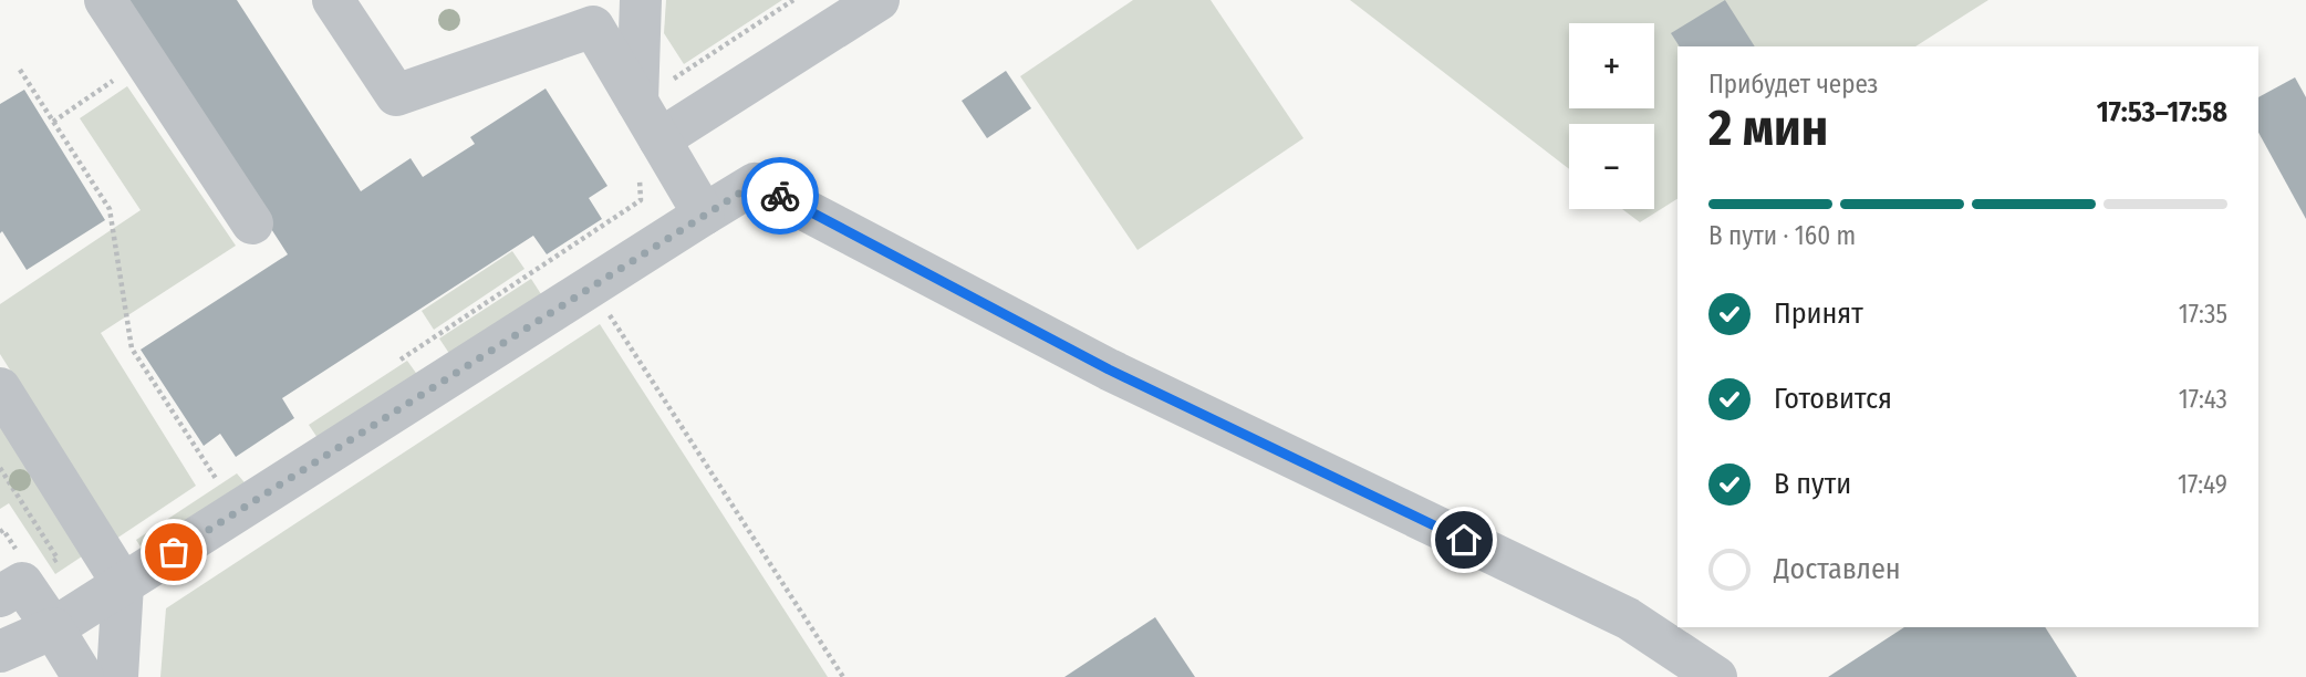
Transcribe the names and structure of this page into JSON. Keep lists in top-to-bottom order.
{
  "page": {
    "map_buttons": ["+", "−"],
    "heading": ["2 мин", "Прибудет через", "17:53–17:58"],
    "bar": "В пути · 160 m",
    "list": [
      ["Принят", "17:35"],
      ["Готовится", "17:43"],
      ["В пути", "17:49"],
      "Доставлен"
    ]
  }
}
